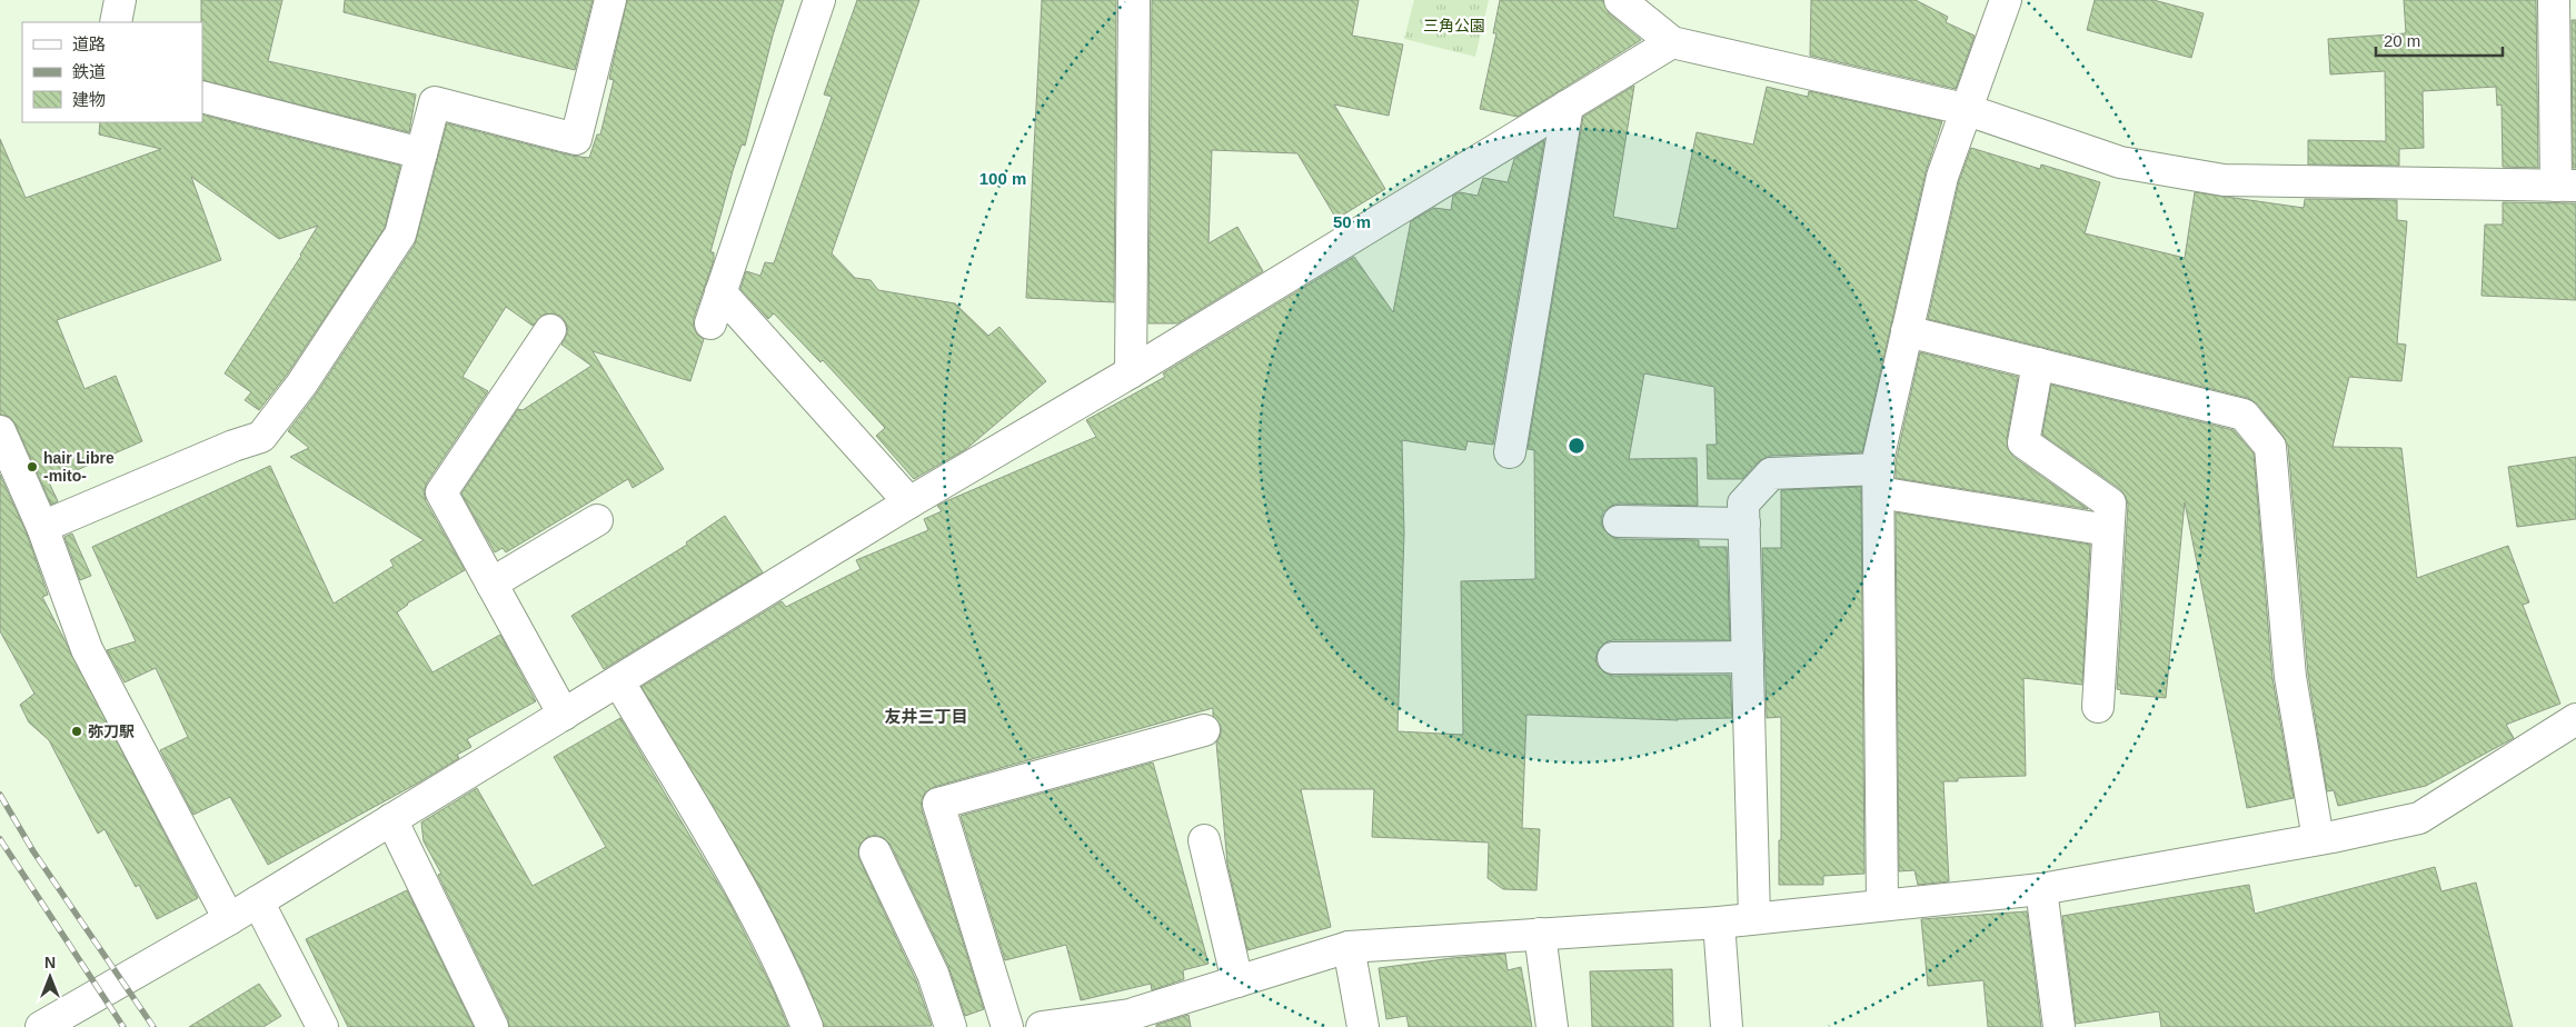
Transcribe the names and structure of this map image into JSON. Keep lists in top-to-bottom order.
{
  "districts": ["友井三丁目"],
  "parks": ["三角公園"],
  "places": ["hair Libre -mito-", "弥刀駅"],
  "legend": ["道路", "鉄道", "建物"],
  "scale_bar": "20 m",
  "north": "top",
  "rings": ["100 m", "50 m"]
}
